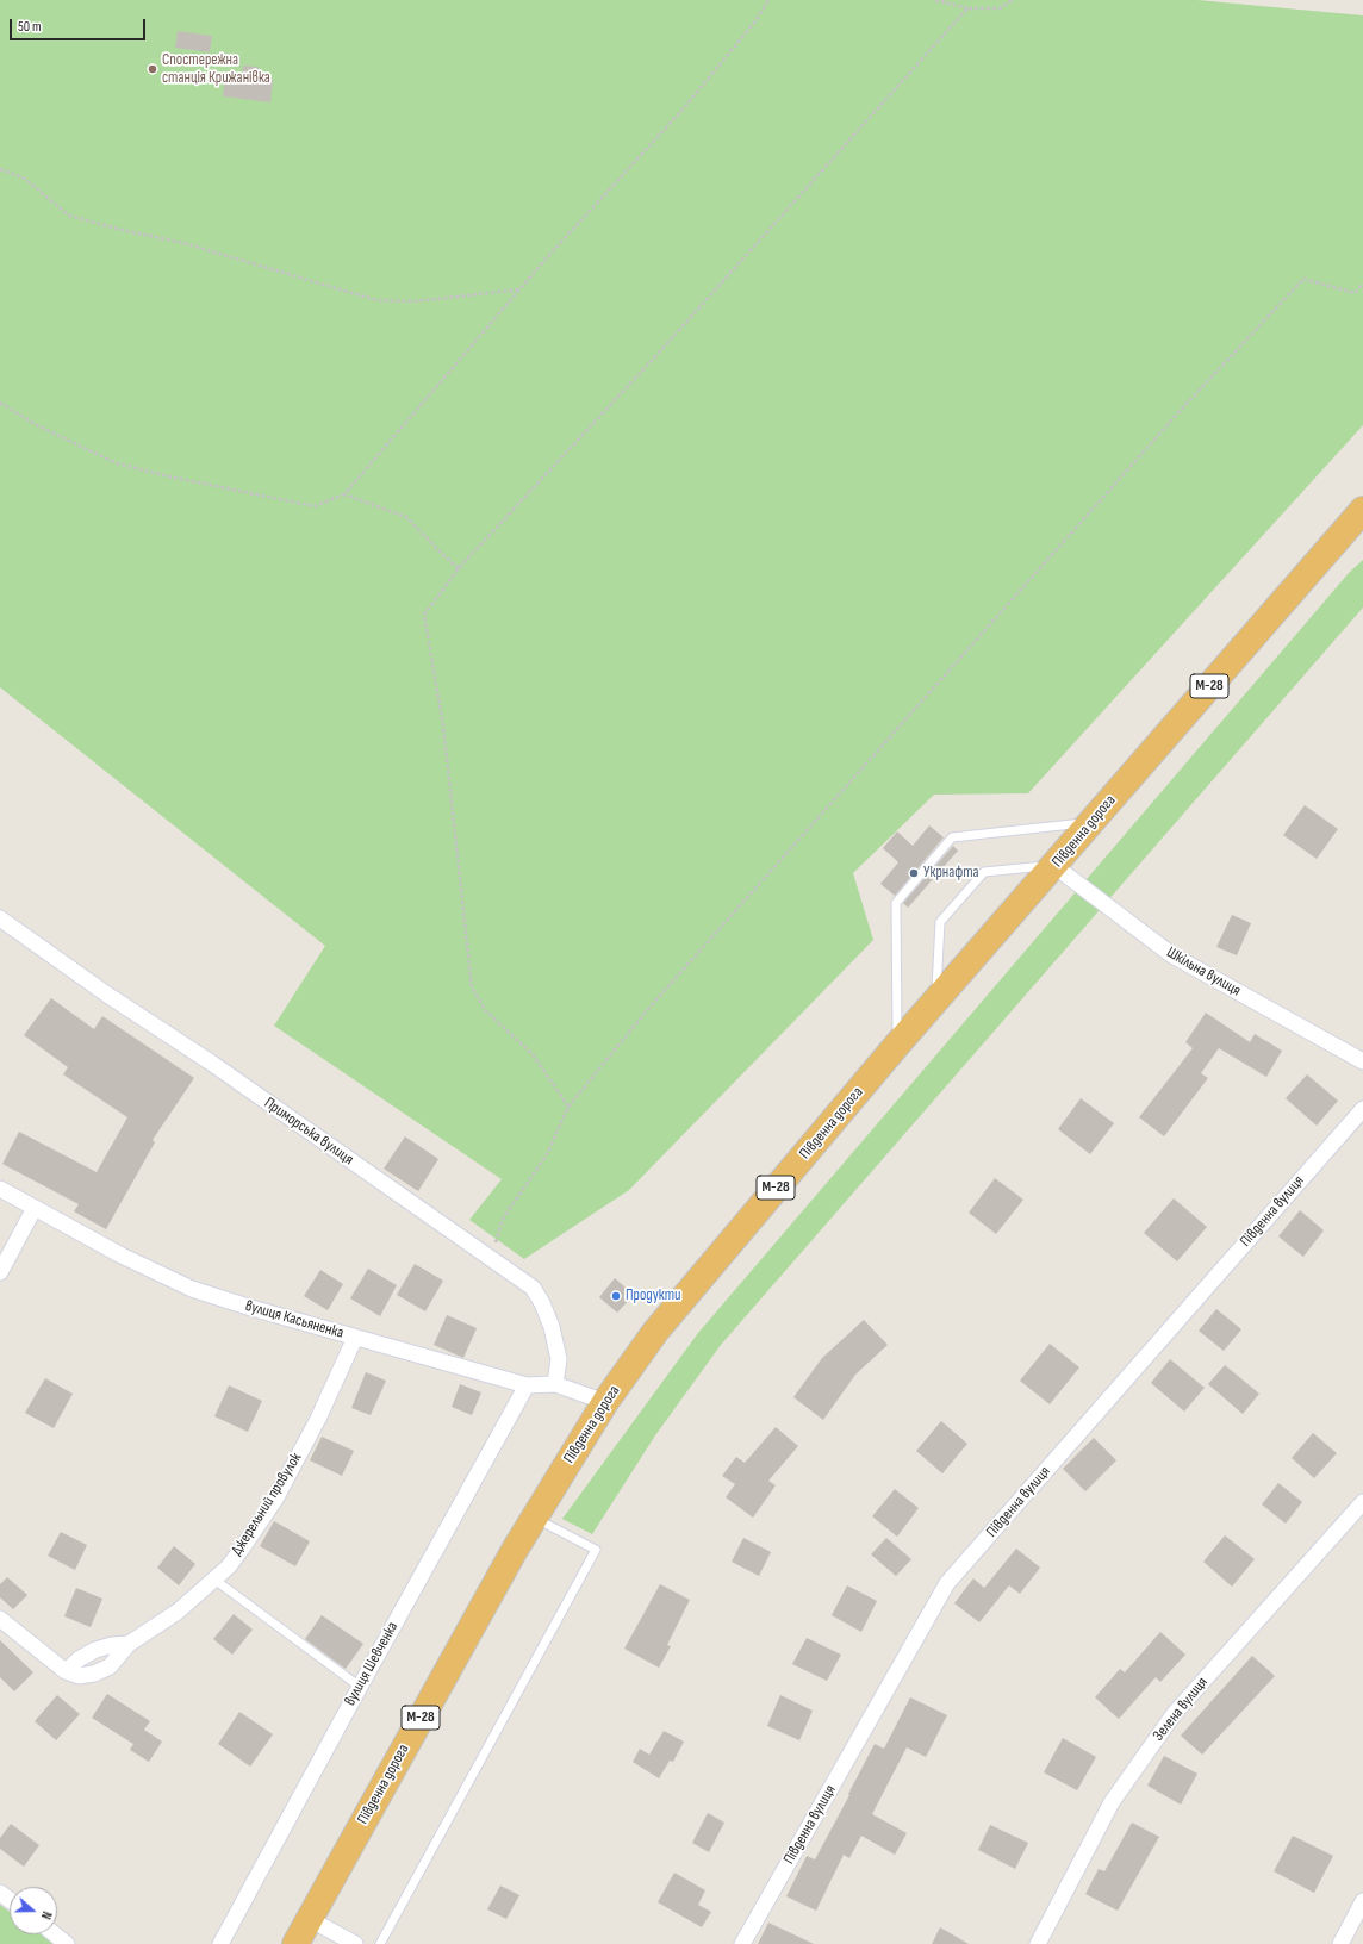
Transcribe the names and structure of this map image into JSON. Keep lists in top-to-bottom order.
{
  "streets": {
    "highway": ["М-28", "Південна дорога"],
    "street": [
      "Шкільна вулиця",
      "Приморська вулиця",
      "Південна вулиця",
      "вулиця Касьяненка",
      "Джерельний провулок",
      "вулиця Шевченка",
      "Зелена вулиця"
    ]
  },
  "crossings": [
    ["Південна дорога", "Шкільна вулиця"],
    ["Південна дорога", "вулиця Касьяненка"],
    ["Приморська вулиця", "вулиця Касьяненка"],
    ["вулиця Касьяненка", "Джерельний провулок"],
    ["вулиця Касьяненка", "вулиця Шевченка"]
  ],
  "places": ["Спостережна станція Крижанівка", "Укрнафта", "Продукти"],
  "scale_bar": "50 m",
  "north": "right"
}
